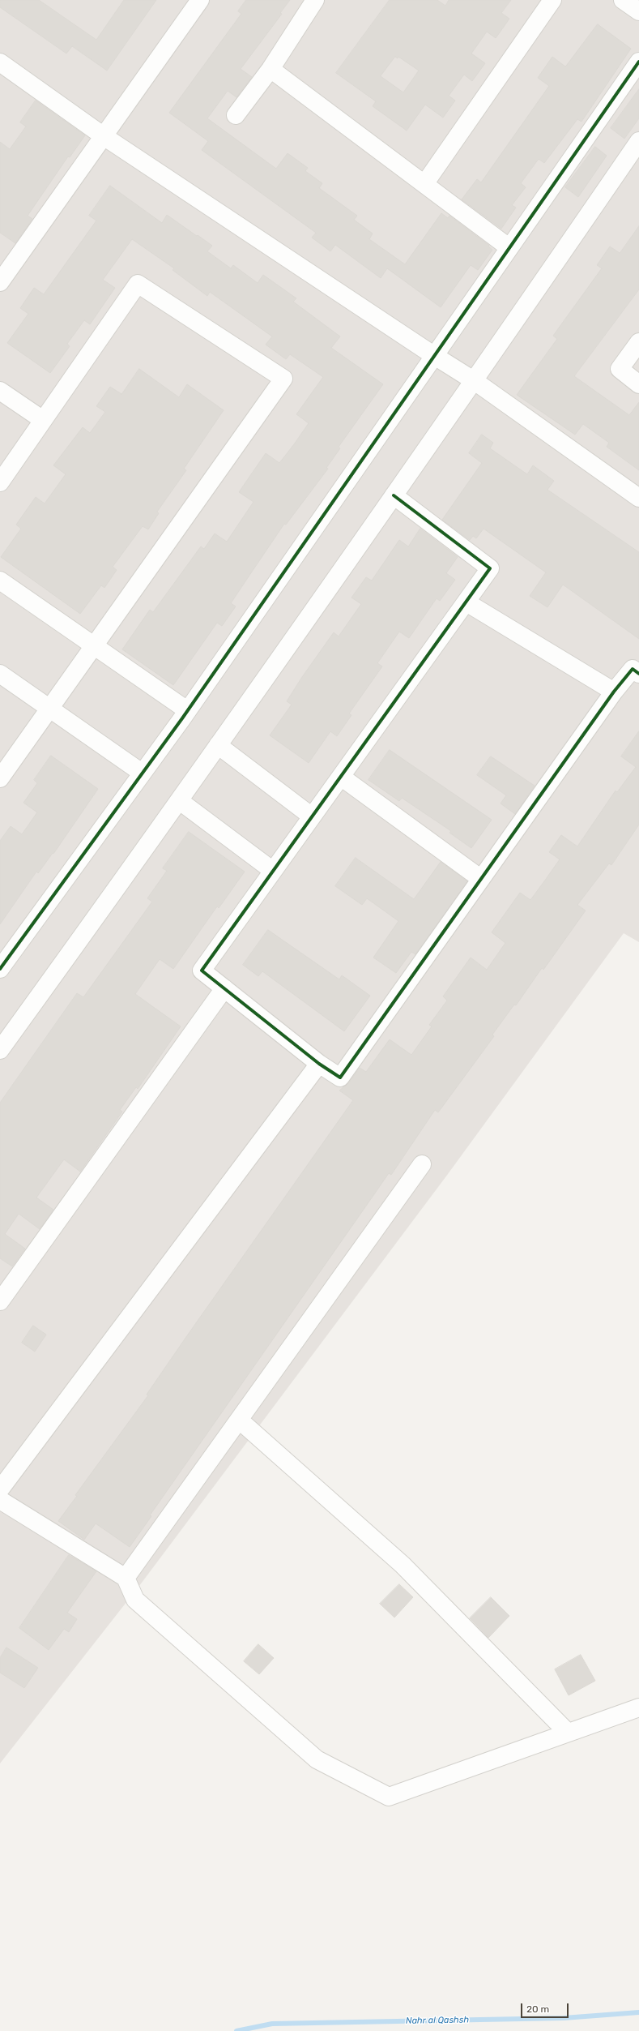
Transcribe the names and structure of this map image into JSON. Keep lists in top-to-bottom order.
{
  "water": ["Nahr al Qashsh"],
  "scale_bar": "20 m"
}
